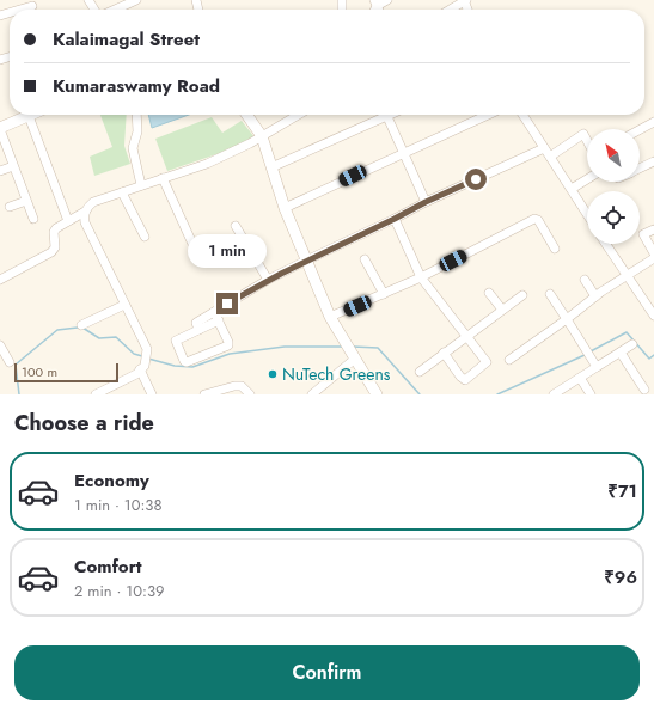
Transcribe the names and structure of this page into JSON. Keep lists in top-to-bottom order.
{
  "places": ["NuTech Greens"],
  "scale_bar": "100 m",
  "north": "top left",
  "page": {
    "banner": ["Kalaimagal Street", "Kumaraswamy Road"],
    "bubble": "1 min",
    "scale": "100 m",
    "heading": "Choose a ride",
    "list": [
      {
        "name": "Economy",
        "note": "1 min · 10:38",
        "value": "₹71"
      },
      {
        "name": "Comfort",
        "note": "2 min · 10:39",
        "value": "₹96"
      }
    ],
    "buttons": "Confirm"
  }
}
